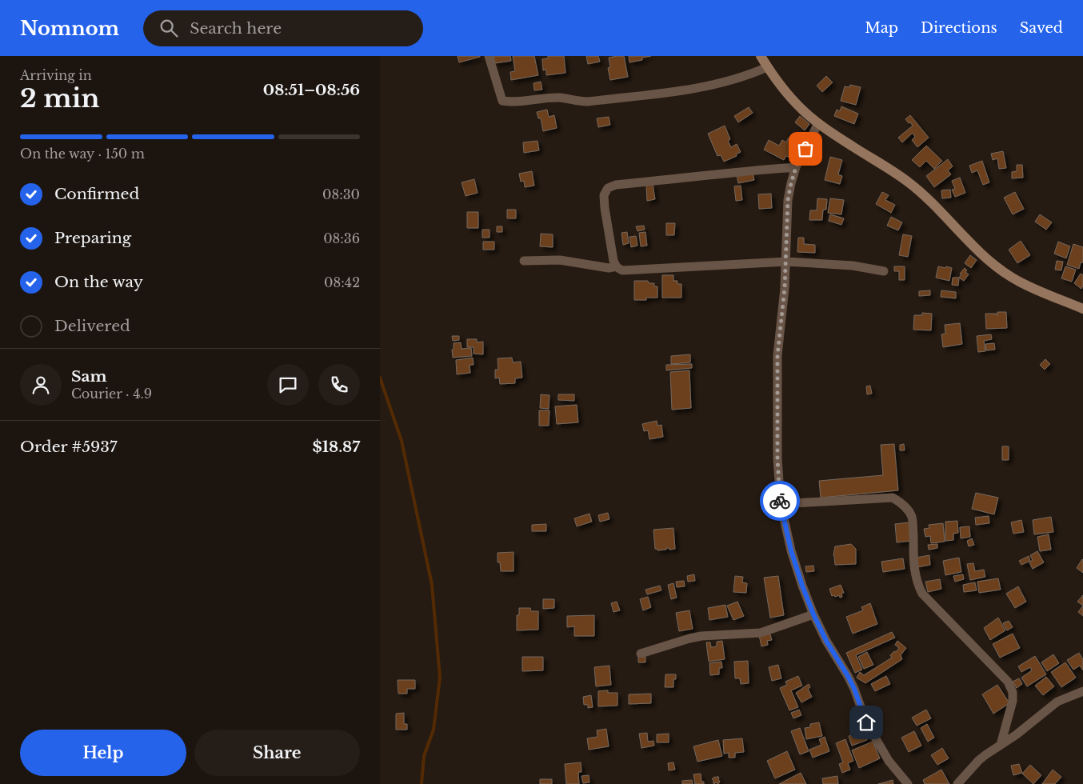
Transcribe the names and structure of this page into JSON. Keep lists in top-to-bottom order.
{
  "page": {
    "header": "Nomnom",
    "search": "Search here",
    "nav": ["Map", "Directions", "Saved"],
    "heading": ["2 min", "Arriving in", "08:51–08:56"],
    "panel": [
      "Sam",
      "Courier · 4.9",
      "Order #5937",
      "$18.87"
    ],
    "bar": "On the way · 150 m",
    "list": [
      ["Confirmed", "08:30"],
      ["Preparing", "08:36"],
      ["On the way", "08:42"],
      "Delivered"
    ],
    "buttons": ["Help", "Share"]
  }
}
